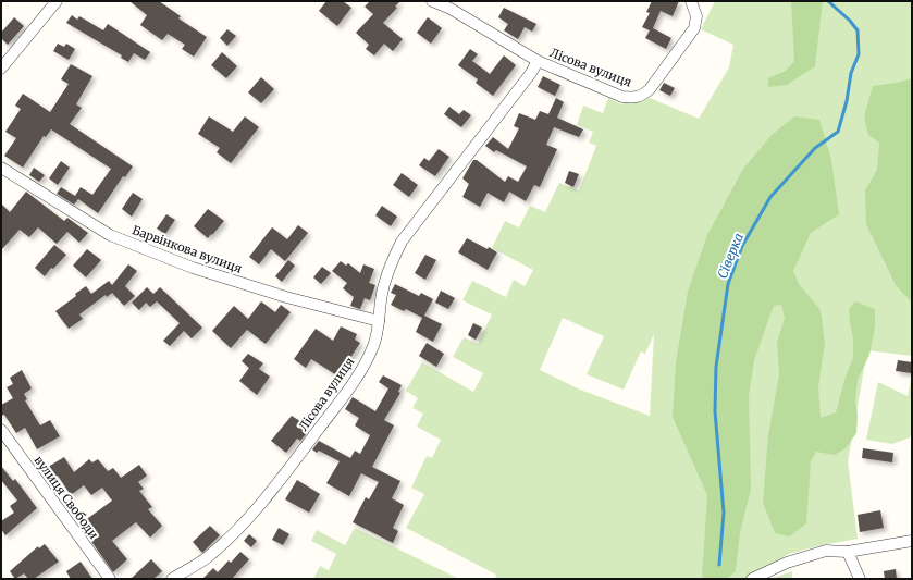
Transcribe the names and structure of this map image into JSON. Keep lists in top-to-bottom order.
{
  "streets": {
    "street": ["Лісова вулиця", "Барвінкова вулиця", "вулиця Свободи"]
  },
  "crossings": [
    ["Лісова вулиця", "Барвінкова вулиця"]
  ],
  "water": ["Сіверка"]
}
